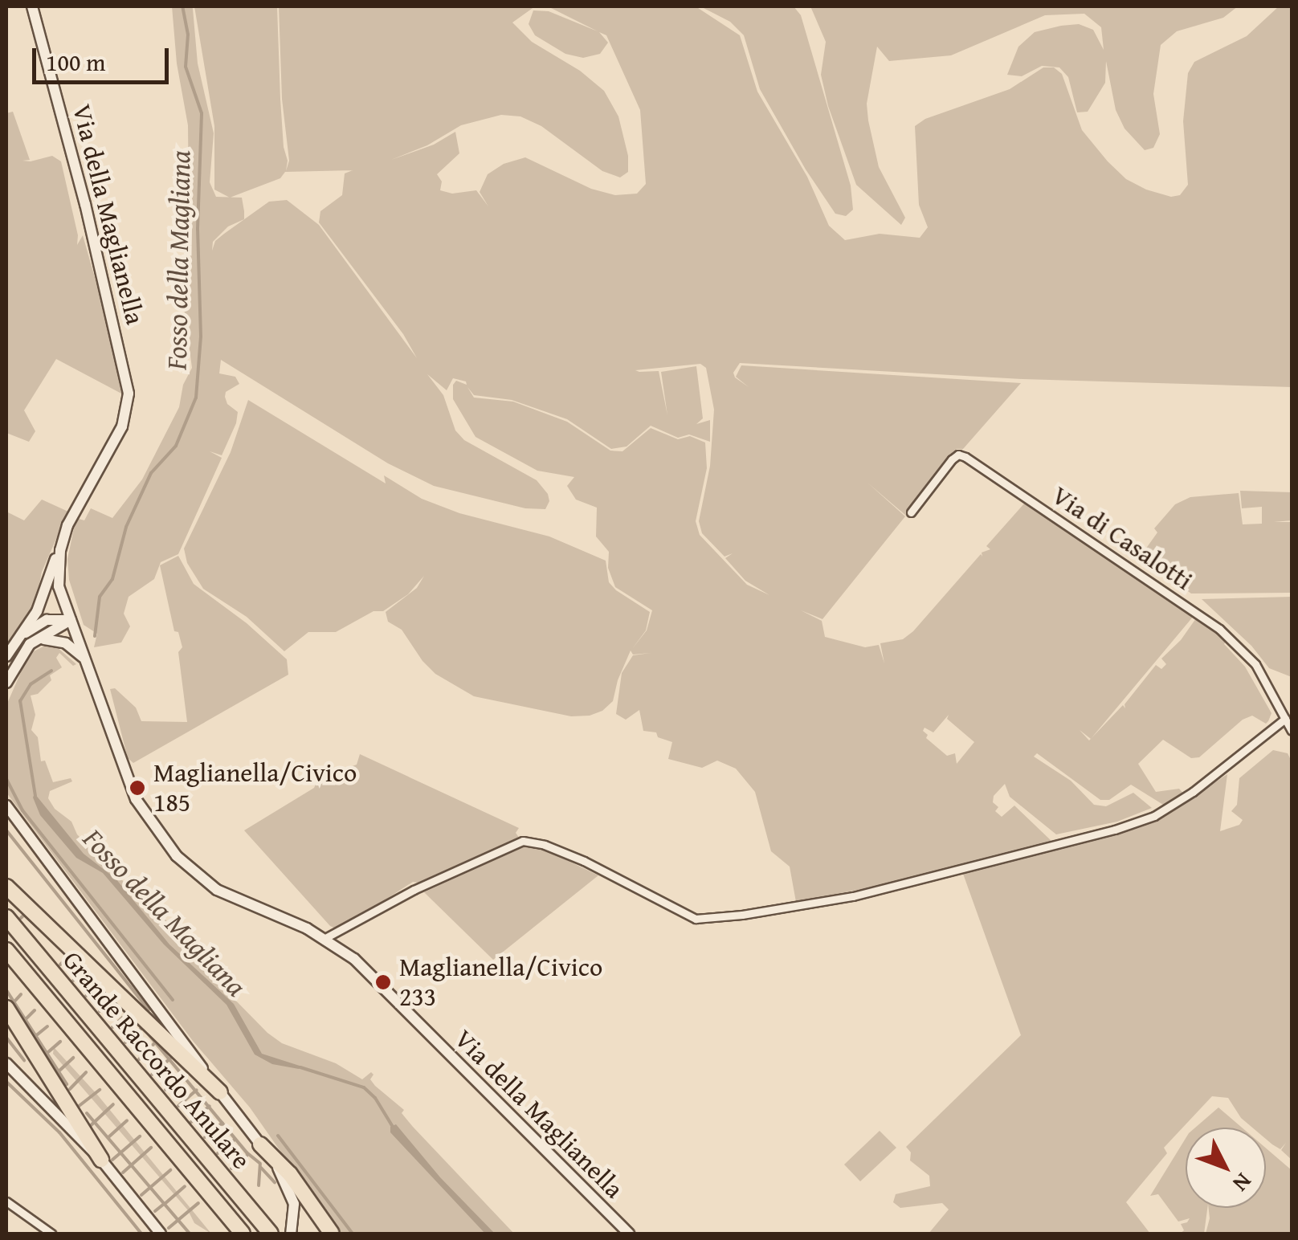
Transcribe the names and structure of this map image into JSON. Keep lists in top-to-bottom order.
{
  "streets": {
    "highway": ["Grande Raccordo Anulare"],
    "main road": ["Via della Maglianella"],
    "street": ["Via di Casalotti"]
  },
  "water": ["Fosso della Magliana"],
  "places": ["Maglianella/Civico 185", "Maglianella/Civico 233"],
  "scale_bar": "100 m",
  "north": "bottom right"
}
